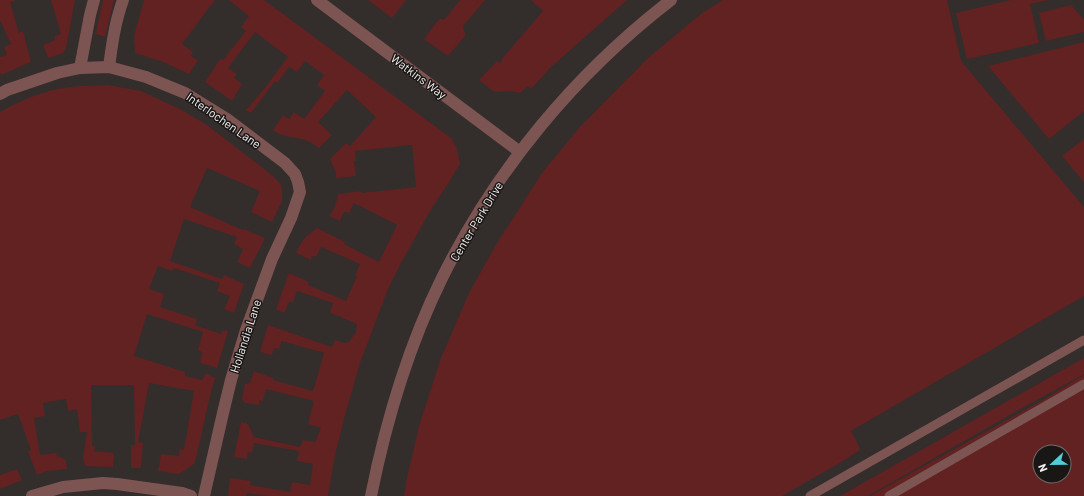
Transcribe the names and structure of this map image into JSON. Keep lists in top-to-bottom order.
{
  "streets": {
    "street": [
      "Watkins Way",
      "Interlochen Lane",
      "Center Park Drive",
      "Hollandia Lane"
    ]
  },
  "crossings": [
    ["Watkins Way", "Center Park Drive"],
    ["Interlochen Lane", "Hollandia Lane"]
  ],
  "north": "left"
}
